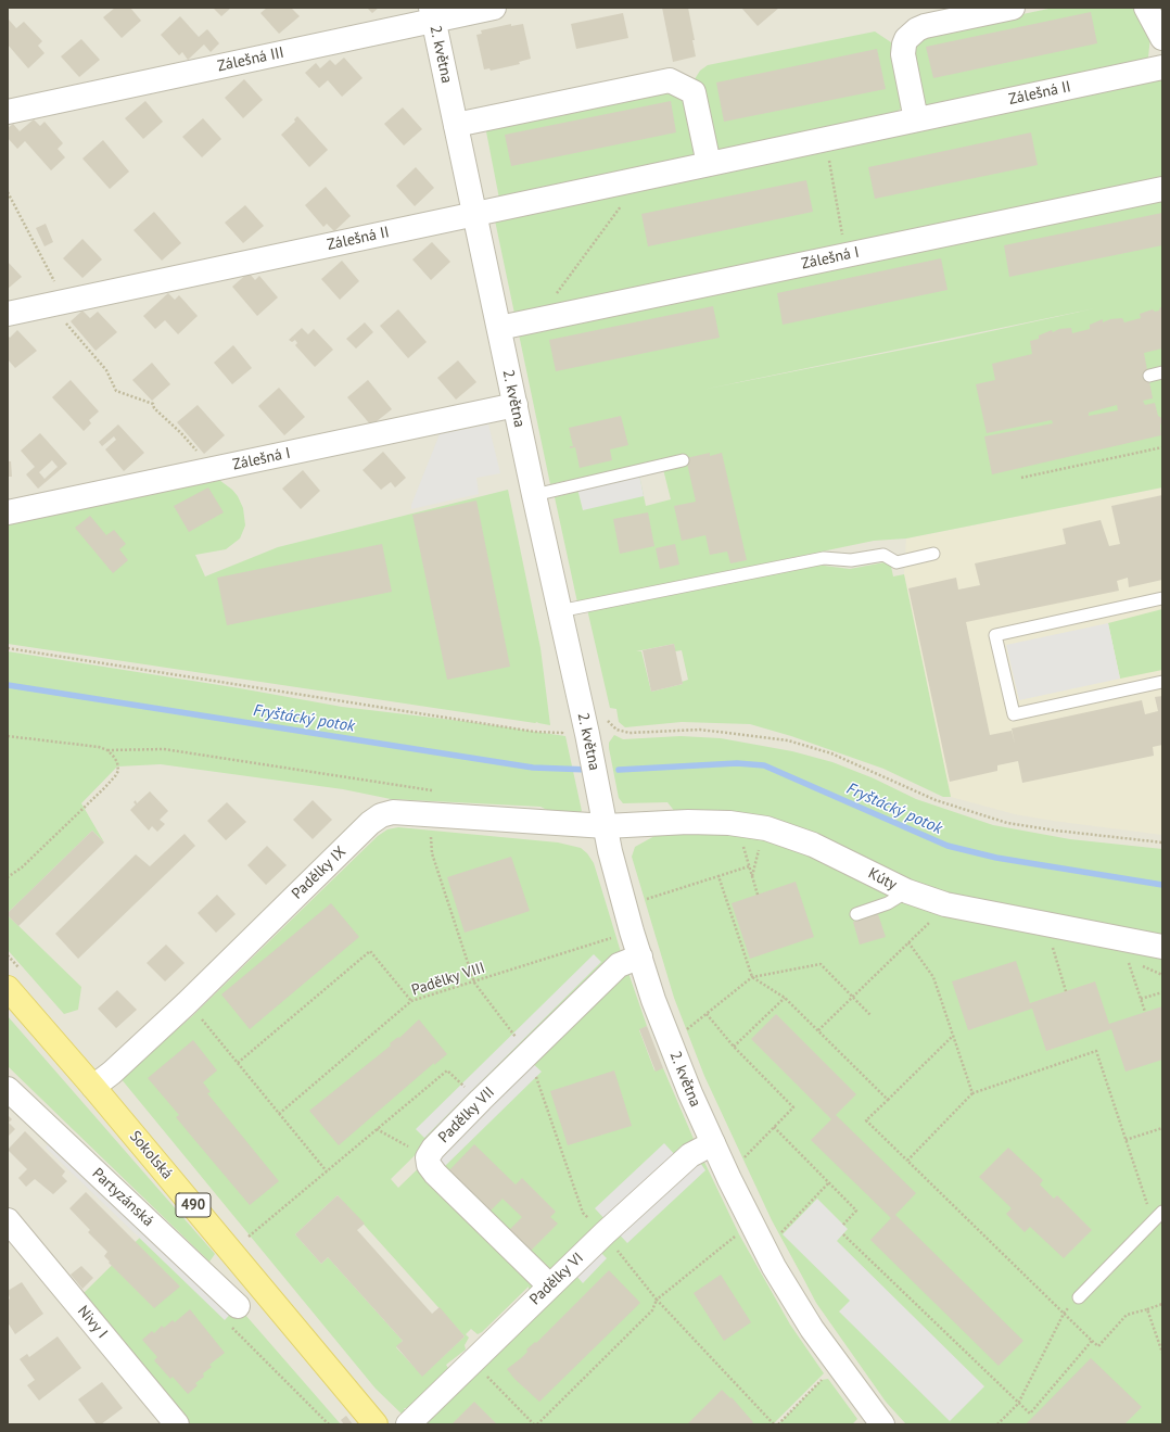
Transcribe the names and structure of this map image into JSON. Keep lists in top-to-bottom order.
{
  "streets": {
    "main road": ["Sokolská", "490"],
    "street": [
      "2. května",
      "Zálešná III",
      "Zálešná II",
      "Zálešná I",
      "Padělky IX",
      "Kúty",
      "Padělky VII",
      "Partyzánská",
      "Padělky VI",
      "Nivy I"
    ],
    "path": ["Padělky VIII"]
  },
  "crossings": [
    ["2. května", "Zálešná III"],
    ["2. května", "Zálešná II"],
    ["2. května", "Zálešná I"],
    ["2. května", "Padělky IX"],
    ["2. května", "Kúty"],
    ["2. května", "Padělky VIII"],
    ["2. května", "Padělky VII"],
    ["2. května", "Padělky VI"],
    ["Padělky IX", "Kúty"],
    ["Padělky IX", "Sokolská"],
    ["Padělky VII", "Padělky VI"]
  ],
  "water": ["Fryštácký potok"]
}
